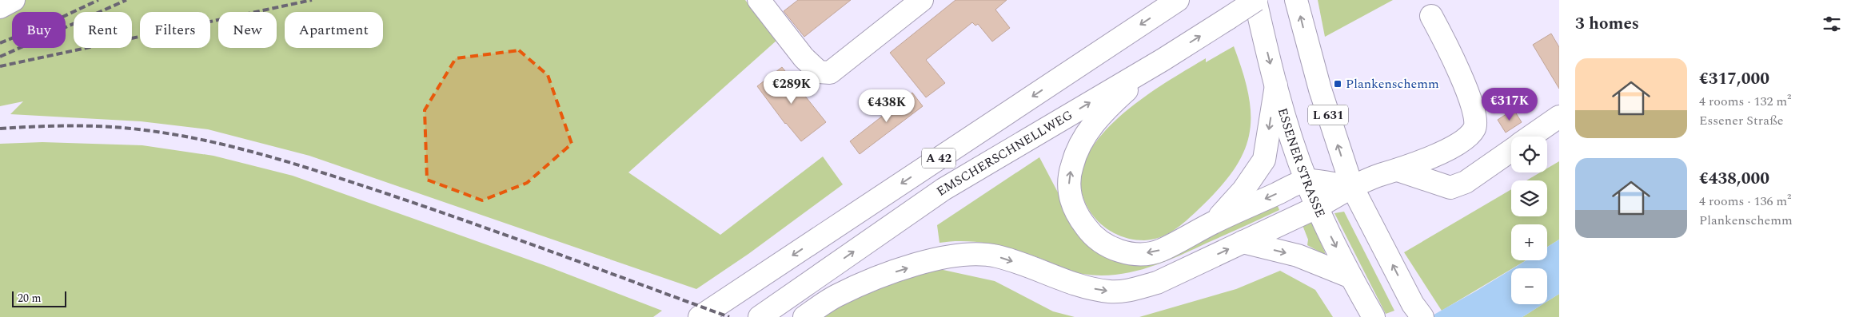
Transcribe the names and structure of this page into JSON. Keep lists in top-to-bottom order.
{
  "streets": {
    "main road": [
      "L 631",
      "EMSCHERSCHNELLWEG",
      "A 42",
      "ESSENER STRASSE"
    ]
  },
  "crossings": [
    ["EMSCHERSCHNELLWEG", "ESSENER STRASSE"]
  ],
  "places": {
    "transit": ["Plankenschemm"]
  },
  "scale_bar": "20 m",
  "page": {
    "heading": "3 homes",
    "chip": [
      "Buy",
      "Rent",
      "Filters",
      "New",
      "Apartment"
    ],
    "list": [
      {
        "name": "€317,000",
        "note": "4 rooms · 132 m² · Essener Straße"
      },
      {
        "name": "€438,000",
        "note": "4 rooms · 136 m² · Plankenschemm"
      }
    ],
    "price": ["€289K", "€317K", "€438K"],
    "map_buttons": ["+", "−"],
    "scale": "20 m"
  }
}
